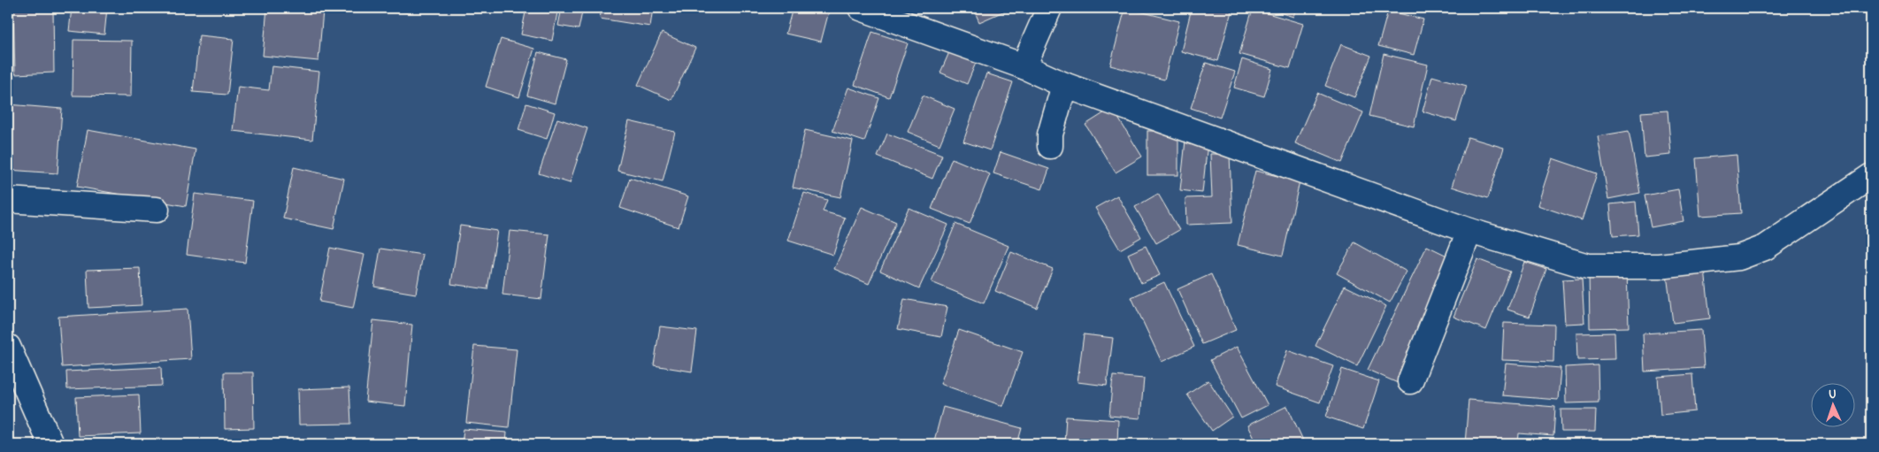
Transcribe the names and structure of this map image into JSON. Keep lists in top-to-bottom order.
{
  "north": "top"
}
